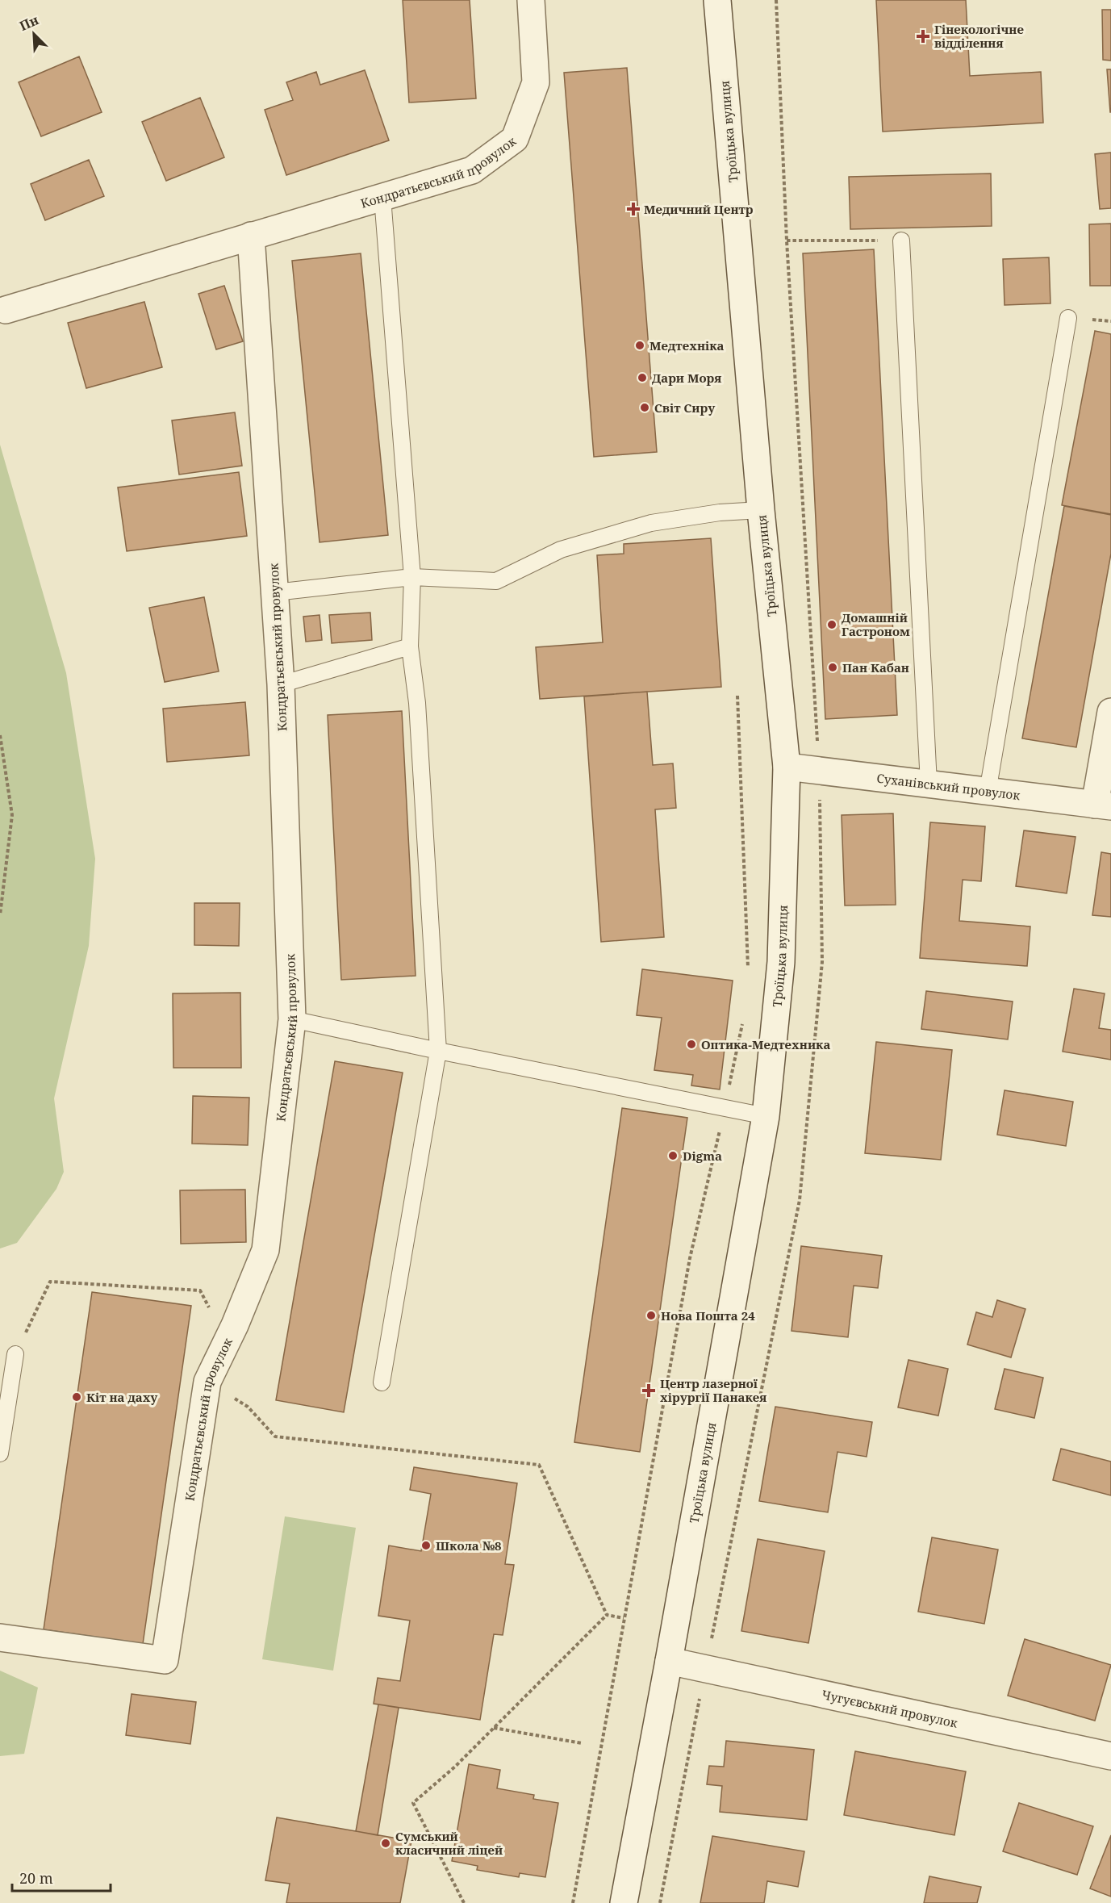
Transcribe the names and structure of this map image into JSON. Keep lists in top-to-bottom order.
{
  "streets": {
    "street": [
      "Троїцька вулиця",
      "Кондратьєвський провулок",
      "Суханівський провулок",
      "Чугуєвський провулок"
    ]
  },
  "crossings": [
    ["Троїцька вулиця", "Суханівський провулок"],
    ["Троїцька вулиця", "Чугуєвський провулок"]
  ],
  "places": {
    "health": ["Гінекологічне відділення", "Медичний Центр", "Центр лазерної хірургії Панакея"],
    "other": [
      "Медтехніка",
      "Дари Моря",
      "Світ Сиру",
      "Домашній Гастроном",
      "Пан Кабан",
      "Оптика-Медтехника",
      "Digma",
      "Нова Пошта 24",
      "Кіт на даху",
      "Школа №8",
      "Сумський класичний ліцей"
    ]
  },
  "scale_bar": "20 m",
  "north": "top left"
}
